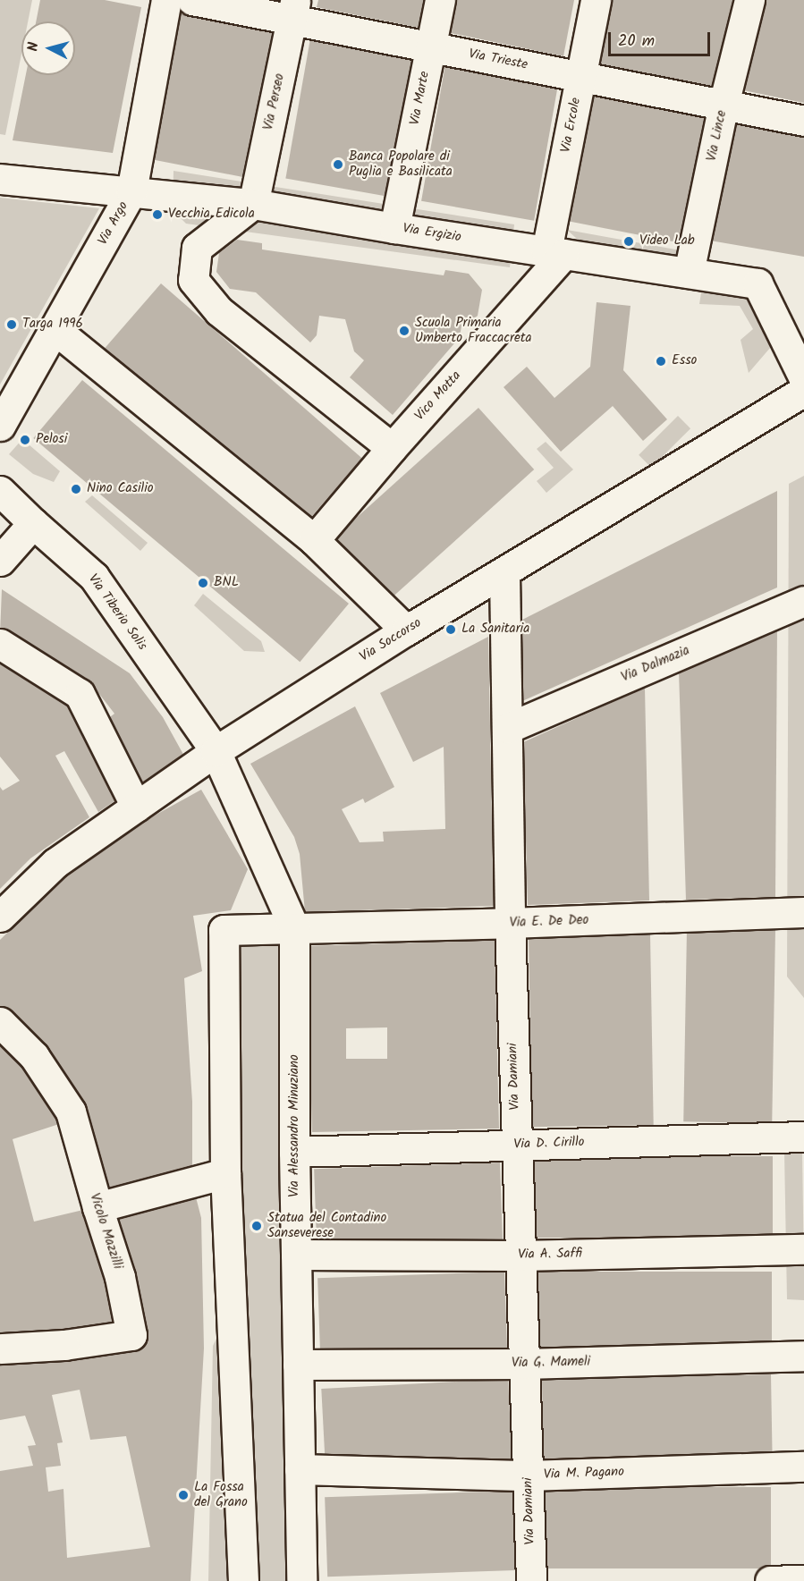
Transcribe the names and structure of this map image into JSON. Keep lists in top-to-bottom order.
{
  "streets": {
    "street": [
      "Via Trieste",
      "Via Marte",
      "Via Perseo",
      "Via Ercole",
      "Via Lince",
      "Via Argo",
      "Via Ergizio",
      "Vico Motta",
      "Via Tiberio Solis",
      "Via Soccorso",
      "Via Dalmazia",
      "Via E. De Deo",
      "Via Damiani",
      "Via Alessandro Minuziano",
      "Via D. Cirillo",
      "Vicolo Mazzilli",
      "Via A. Saffi",
      "Via G. Mameli",
      "Via M. Pagano"
    ]
  },
  "crossings": [
    ["Via Trieste", "Via Marte"],
    ["Via Trieste", "Via Perseo"],
    ["Via Trieste", "Via Ercole"],
    ["Via Trieste", "Via Lince"],
    ["Via Marte", "Via Ergizio"],
    ["Via Perseo", "Via Ergizio"],
    ["Via Ercole", "Via Ergizio"],
    ["Via Ercole", "Vico Motta"],
    ["Via Lince", "Via Ergizio"],
    ["Via Argo", "Via Ergizio"],
    ["Via Ergizio", "Vico Motta"],
    ["Via Ergizio", "Via Soccorso"],
    ["Via Tiberio Solis", "Via Soccorso"],
    ["Via Tiberio Solis", "Via Alessandro Minuziano"],
    ["Via Soccorso", "Via Damiani"],
    ["Via Soccorso", "Via Alessandro Minuziano"],
    ["Via Dalmazia", "Via Damiani"],
    ["Via E. De Deo", "Via Damiani"],
    ["Via E. De Deo", "Via Alessandro Minuziano"],
    ["Via Damiani", "Via D. Cirillo"],
    ["Via Damiani", "Via A. Saffi"],
    ["Via Damiani", "Via G. Mameli"],
    ["Via Damiani", "Via M. Pagano"],
    ["Via Alessandro Minuziano", "Via D. Cirillo"],
    ["Via Alessandro Minuziano", "Via A. Saffi"],
    ["Via Alessandro Minuziano", "Via G. Mameli"],
    ["Via Alessandro Minuziano", "Via M. Pagano"]
  ],
  "places": [
    "Banca Popolare di Puglia e Basilicata",
    "Vecchia Edicola",
    "Video Lab",
    "Targa 1996",
    "Scuola Primaria Umberto Fraccacreta",
    "Esso",
    "Pelosi",
    "Nino Casilio",
    "BNL",
    "La Sanitaria",
    "Statua del Contadino Sanseverese",
    "La Fossa del Grano"
  ],
  "scale_bar": "20 m",
  "north": "left"
}
